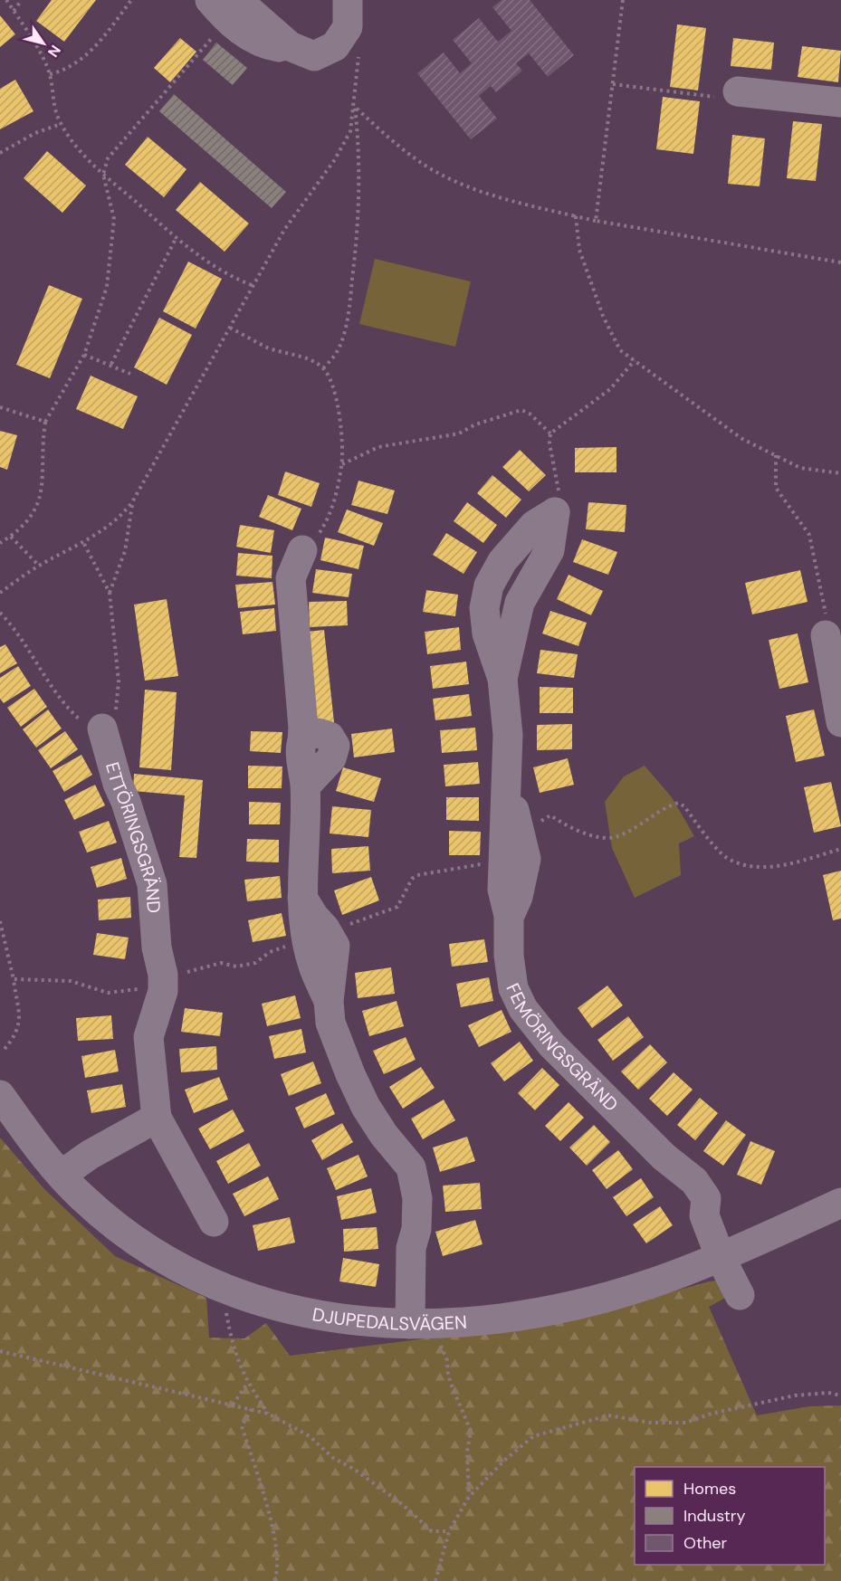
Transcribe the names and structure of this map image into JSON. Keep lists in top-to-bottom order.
{
  "streets": {
    "street": ["ETTÖRINGSGRÄND", "FEMÖRINGSGRÄND", "DJUPEDALSVÄGEN"]
  },
  "crossings": [
    ["FEMÖRINGSGRÄND", "DJUPEDALSVÄGEN"]
  ],
  "legend": ["Homes", "Industry", "Other"],
  "north": "bottom right"
}
